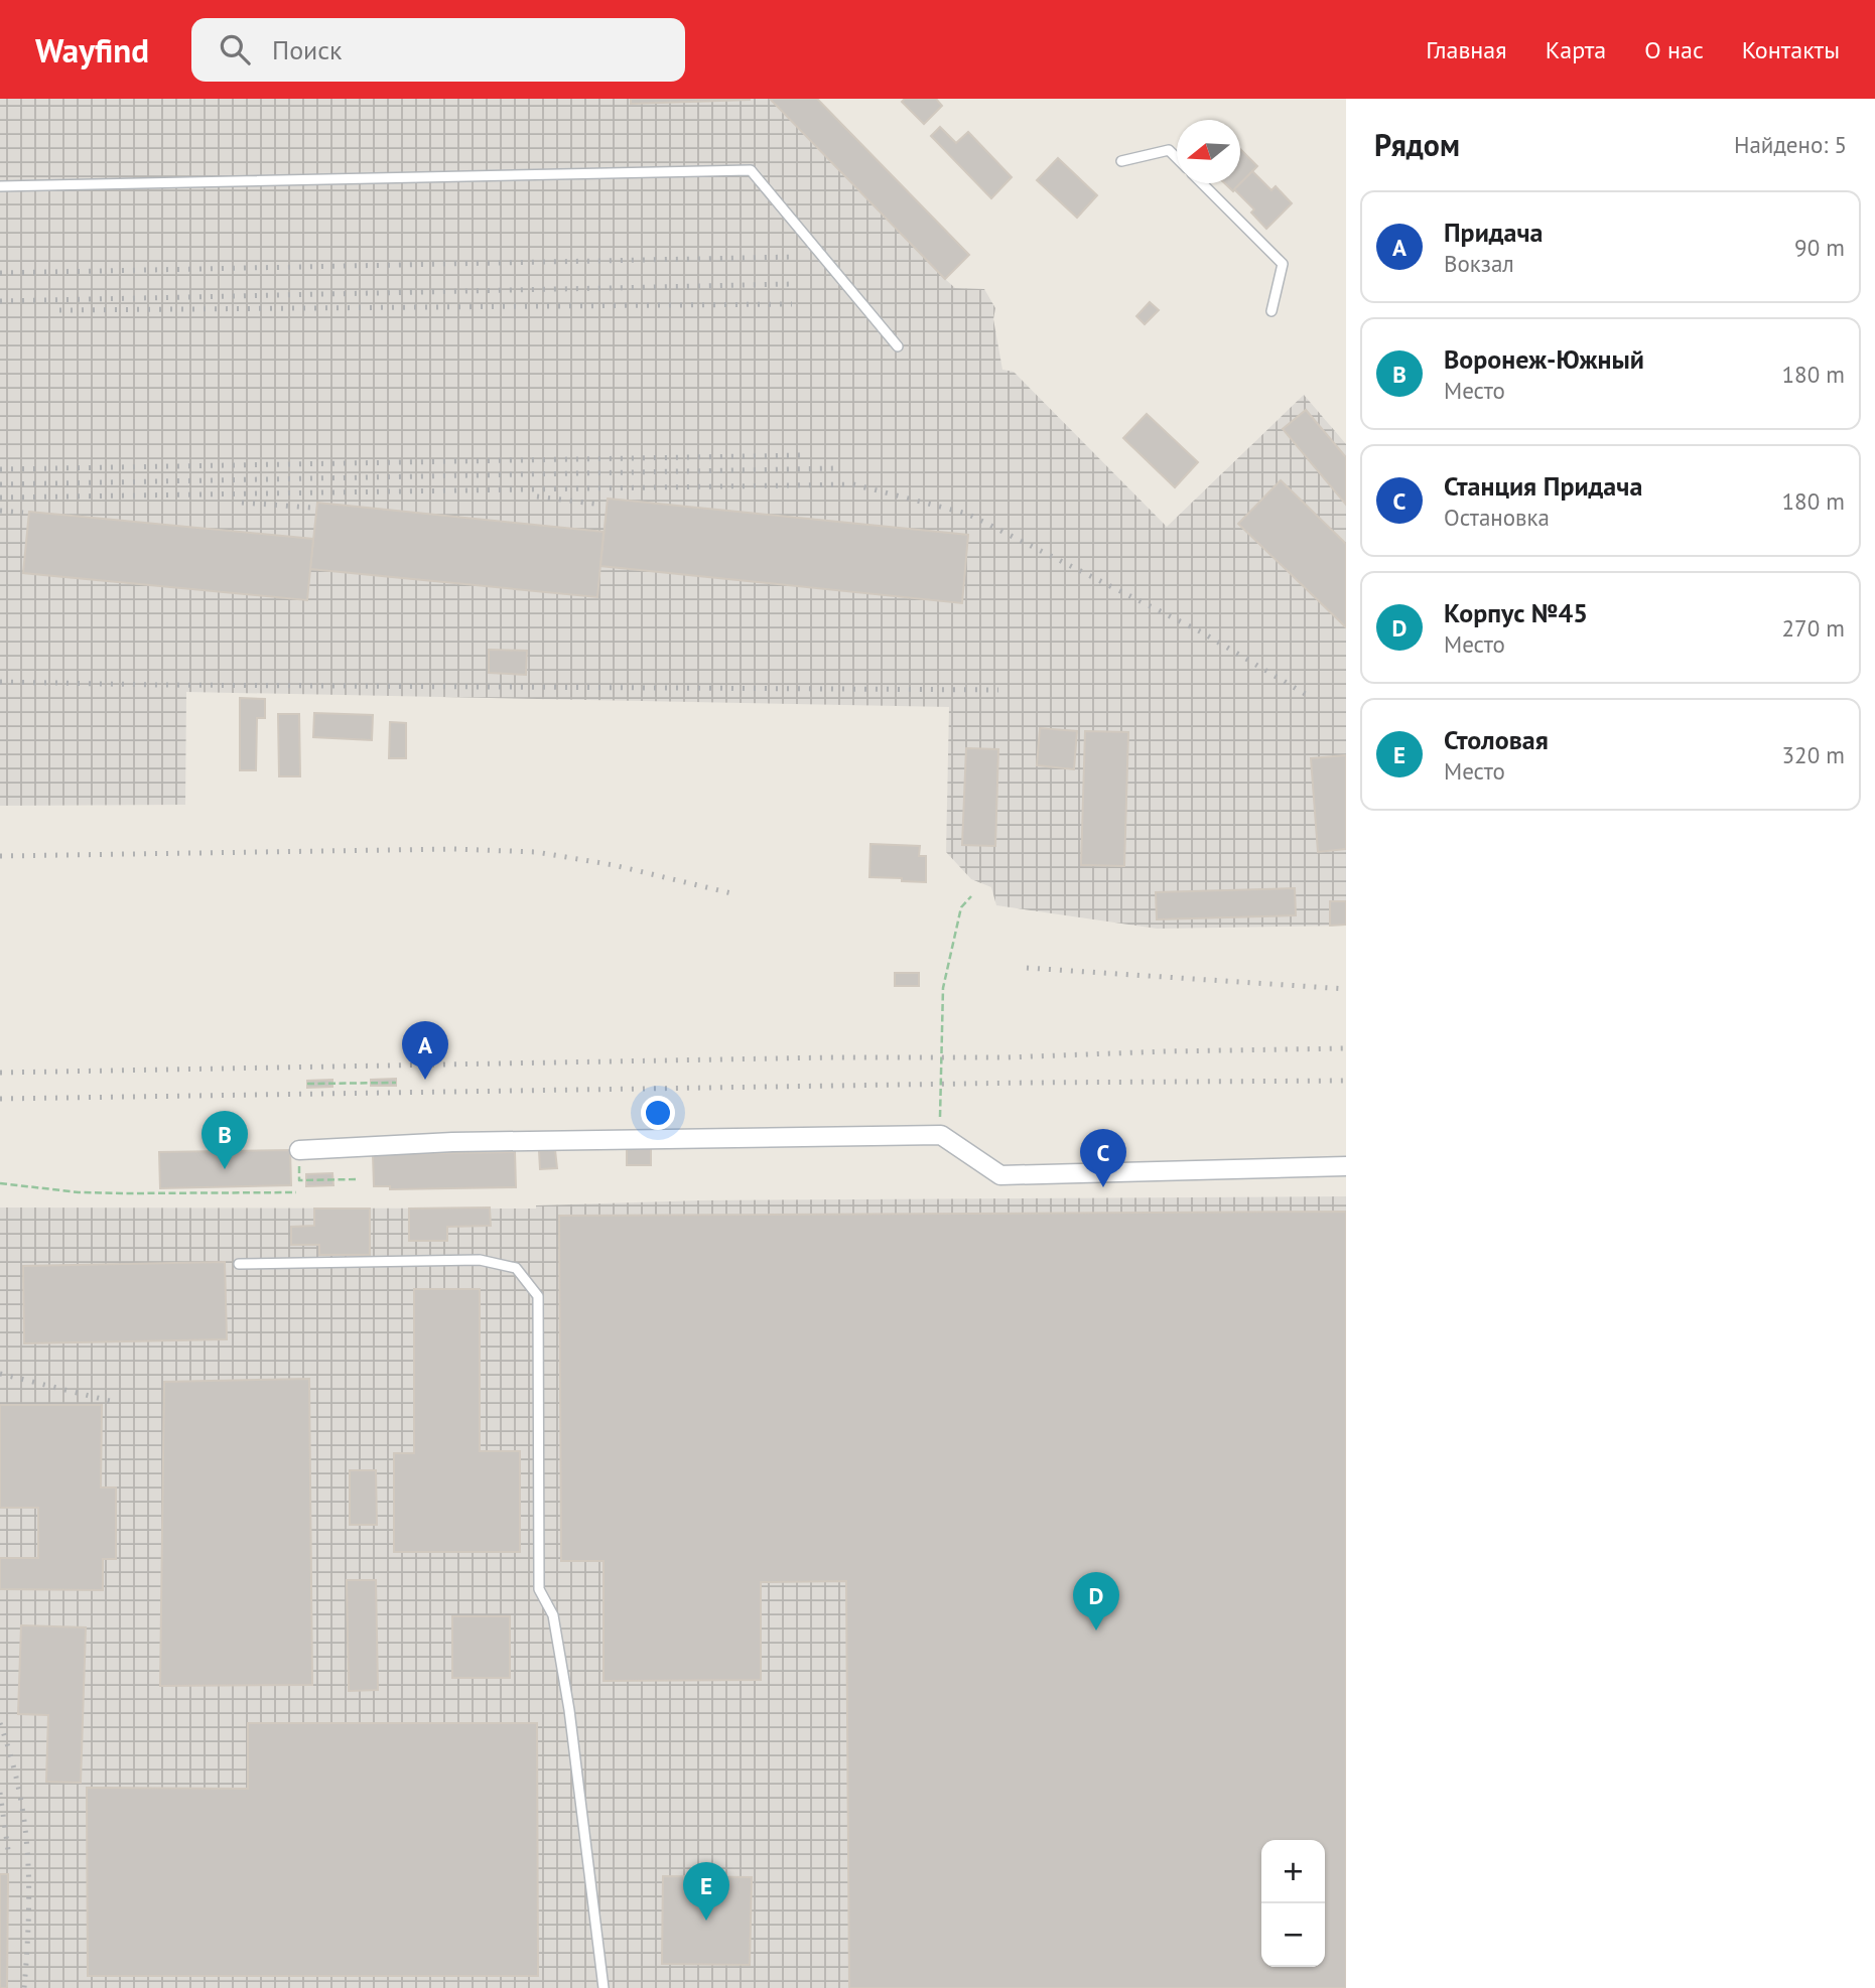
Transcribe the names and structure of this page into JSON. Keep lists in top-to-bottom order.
{
  "north": "left",
  "page": {
    "header": "Wayfind",
    "search": "Поиск",
    "nav": [
      "Главная",
      "Карта",
      "О нас",
      "Контакты"
    ],
    "heading": ["Рядом", "Найдено: 5"],
    "list": [
      {
        "mark": "A",
        "name": "Придача",
        "note": "Вокзал",
        "value": "90 m"
      },
      {
        "mark": "B",
        "name": "Воронеж-Южный",
        "note": "Место",
        "value": "180 m"
      },
      {
        "mark": "C",
        "name": "Станция Придача",
        "note": "Остановка",
        "value": "180 m"
      },
      {
        "mark": "D",
        "name": "Корпус №45",
        "note": "Место",
        "value": "270 m"
      },
      {
        "mark": "E",
        "name": "Столовая",
        "note": "Место",
        "value": "320 m"
      }
    ],
    "pins": [
      "A",
      "B",
      "C",
      "D",
      "E"
    ],
    "map_buttons": ["+", "−"]
  }
}
